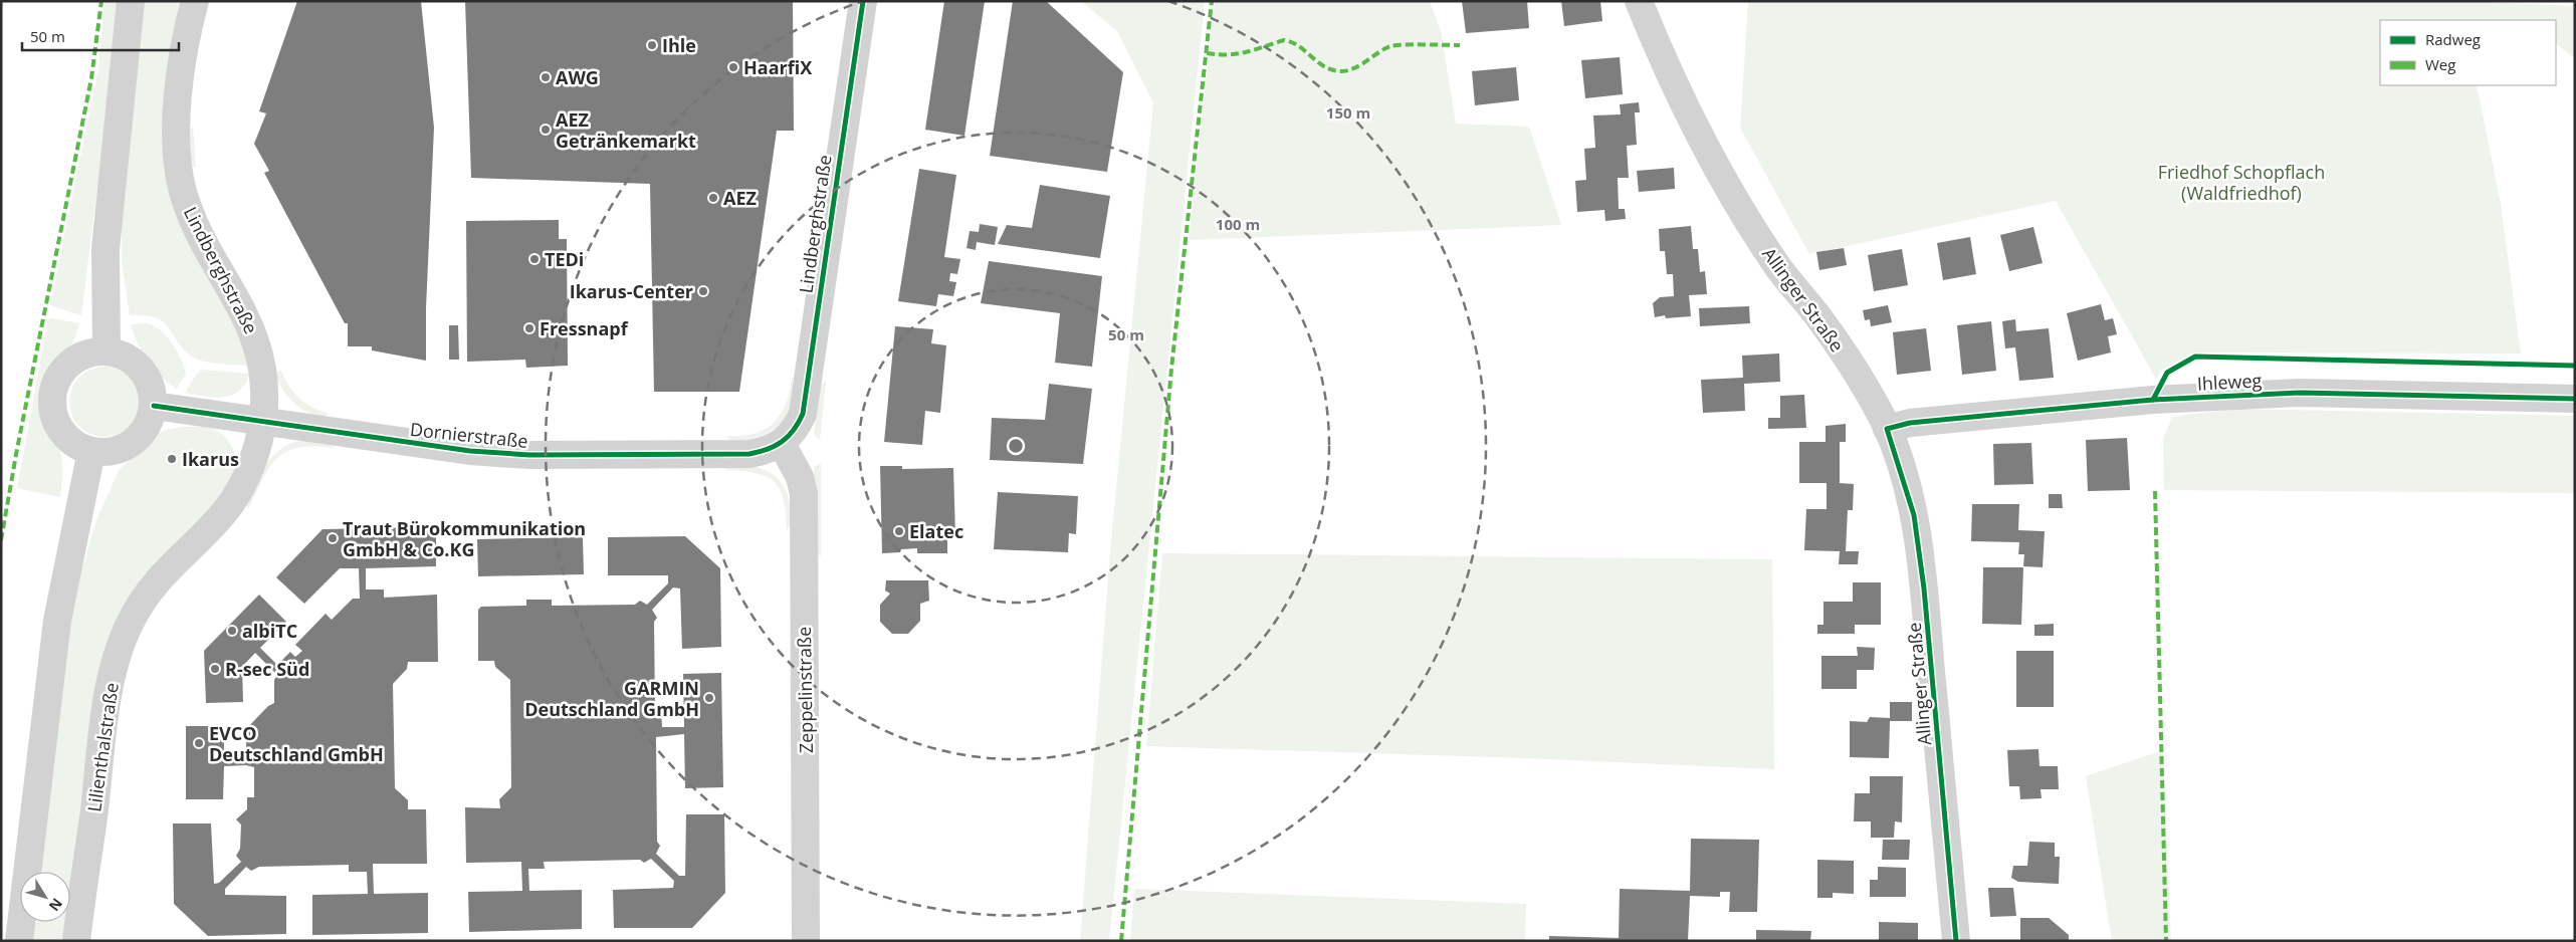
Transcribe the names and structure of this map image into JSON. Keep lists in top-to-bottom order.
{
  "streets": {
    "street": [
      "Lindberghstraße",
      "Allinger Straße",
      "Ihleweg",
      "Dornierstraße",
      "Zeppelinstraße",
      "Lilienthalstraße"
    ]
  },
  "crossings": [
    ["Lindberghstraße", "Dornierstraße"],
    ["Lindberghstraße", "Zeppelinstraße"],
    ["Lindberghstraße", "Lilienthalstraße"],
    ["Allinger Straße", "Ihleweg"],
    ["Dornierstraße", "Zeppelinstraße"],
    ["Dornierstraße", "Lilienthalstraße"]
  ],
  "parks": ["Friedhof Schopflach (Waldfriedhof)"],
  "places": [
    "Ihle",
    "HaarfiX",
    "AWG",
    "AEZ Getränkemarkt",
    "AEZ",
    "TEDi",
    "Ikarus-Center",
    "Fressnapf",
    "Ikarus",
    "Elatec",
    "Traut Bürokommunikation GmbH & Co.KG",
    "albiTC",
    "R-sec Süd",
    "GARMIN Deutschland GmbH",
    "EVCO Deutschland GmbH"
  ],
  "legend": ["Radweg", "Weg"],
  "scale_bar": "50 m",
  "north": "bottom right",
  "rings": ["150 m", "100 m", "50 m"]
}
